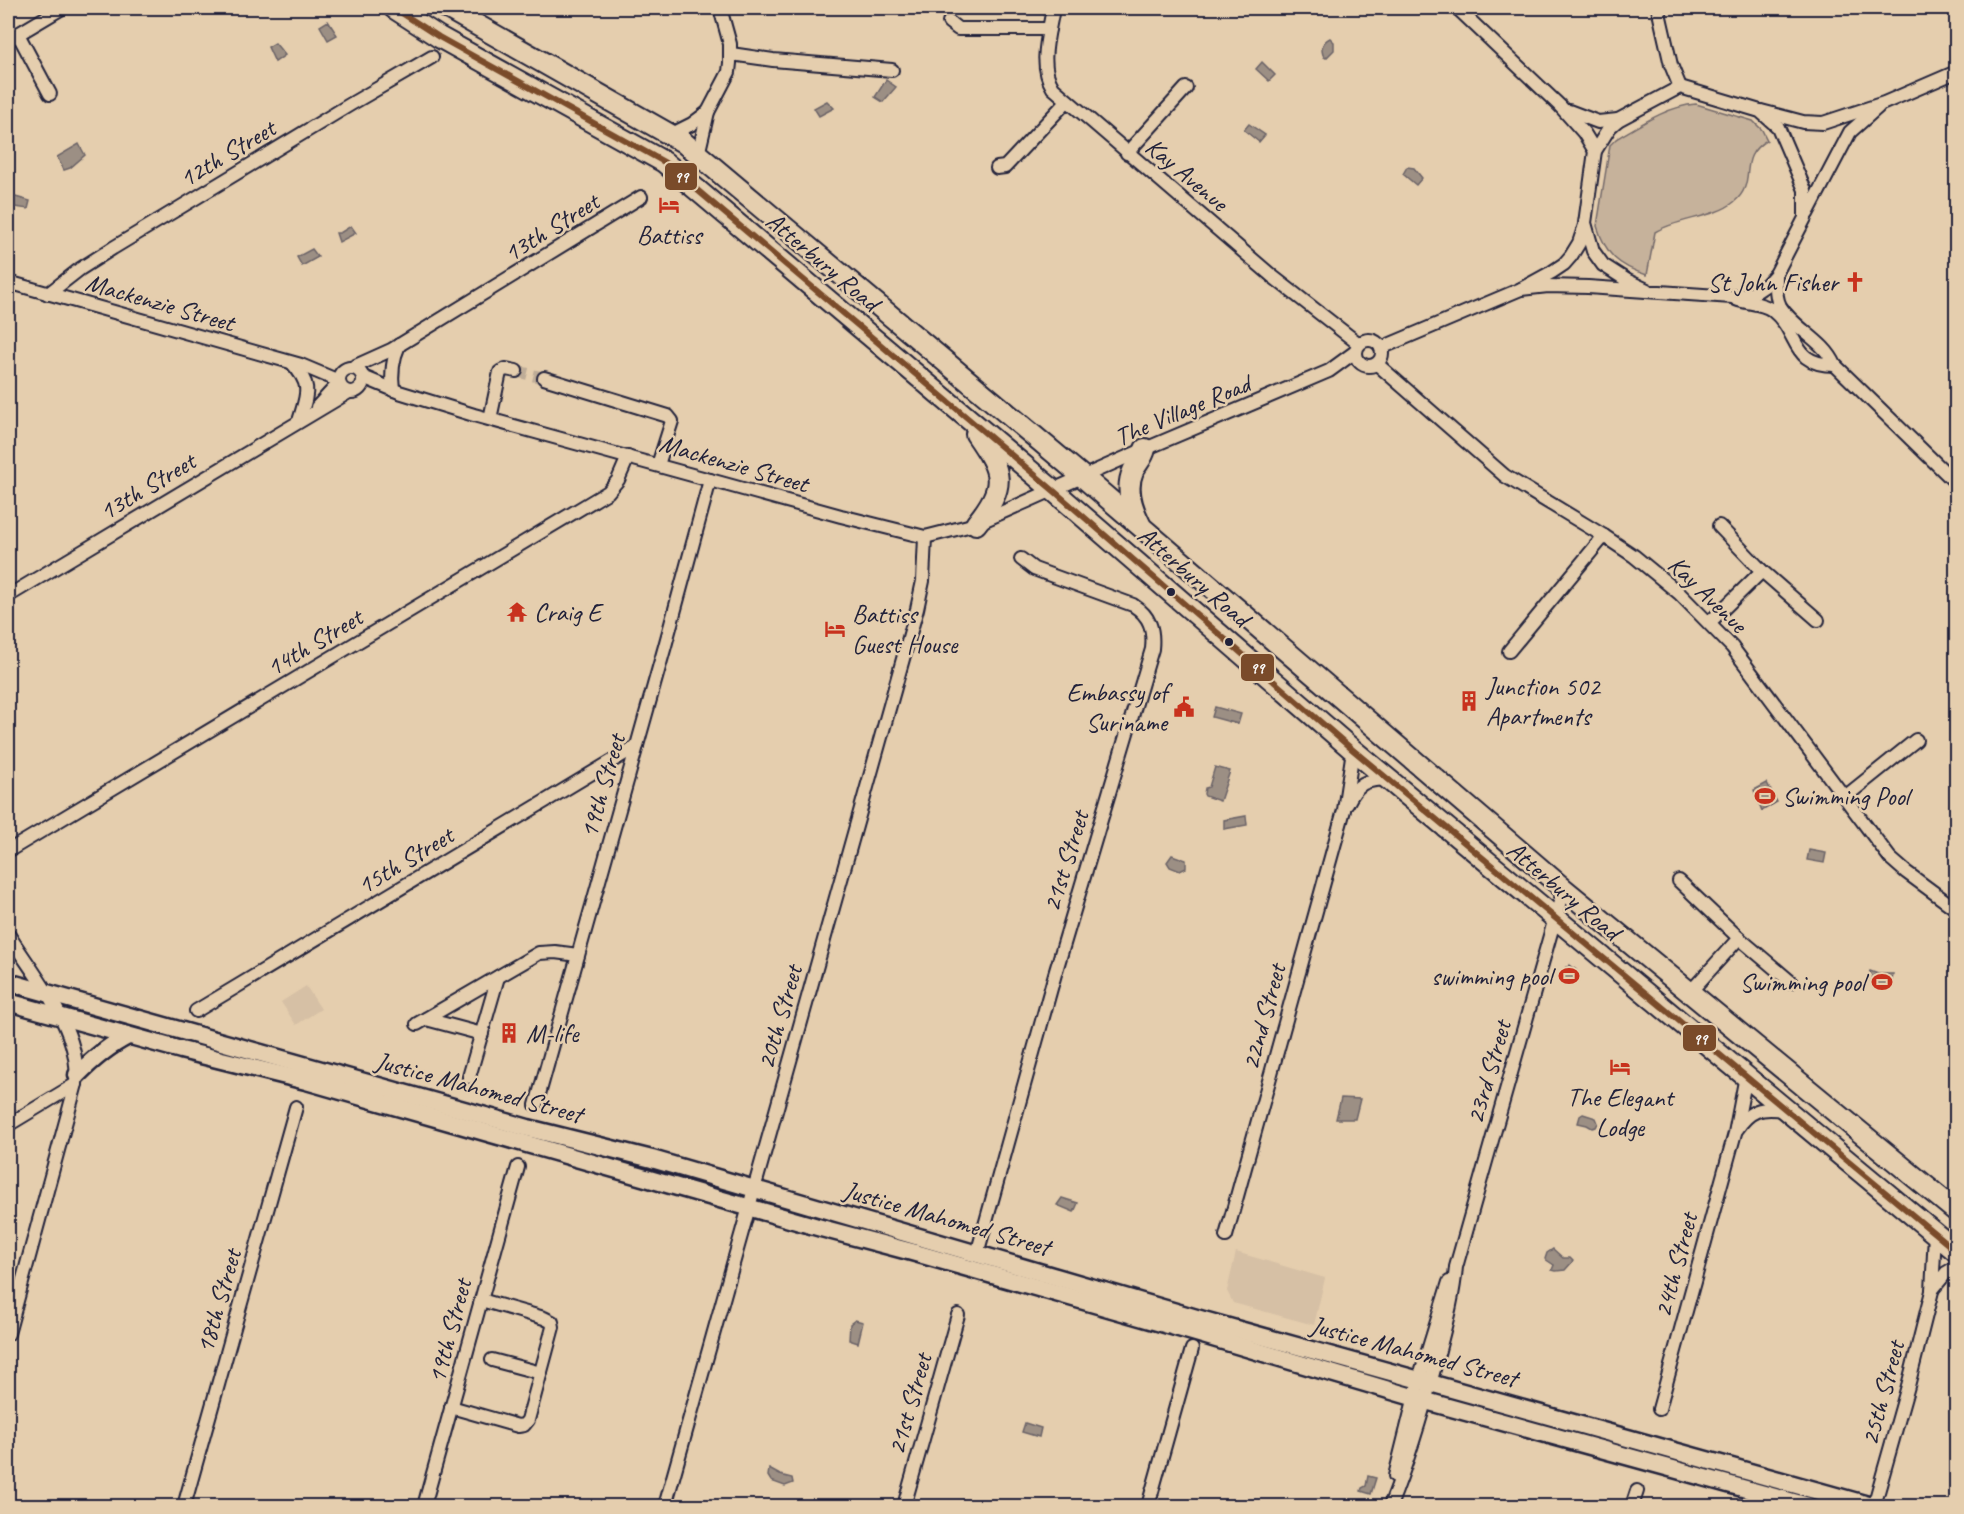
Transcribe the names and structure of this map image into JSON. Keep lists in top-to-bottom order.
{
  "streets": {
    "main road": ["Atterbury Road", "Justice Mahomed Street"],
    "street": [
      "12th Street",
      "Kay Avenue",
      "13th Street",
      "Mackenzie Street",
      "The Village Road",
      "14th Street",
      "19th Street",
      "15th Street",
      "21st Street",
      "20th Street",
      "22nd Street",
      "23rd Street",
      "24th Street",
      "18th Street",
      "25th Street"
    ]
  },
  "crossings": [
    ["12th Street", "Mackenzie Street"],
    ["13th Street", "Mackenzie Street"],
    ["Atterbury Road", "Mackenzie Street"],
    ["Atterbury Road", "The Village Road"],
    ["Atterbury Road", "22nd Street"],
    ["Atterbury Road", "23rd Street"],
    ["Atterbury Road", "24th Street"],
    ["Atterbury Road", "25th Street"],
    ["Mackenzie Street", "The Village Road"],
    ["Mackenzie Street", "14th Street"],
    ["Mackenzie Street", "19th Street"],
    ["Mackenzie Street", "20th Street"],
    ["19th Street", "15th Street"],
    ["21st Street", "Justice Mahomed Street"],
    ["20th Street", "Justice Mahomed Street"],
    ["23rd Street", "Justice Mahomed Street"],
    ["Justice Mahomed Street", "25th Street"]
  ],
  "places": {
    "hotel": ["Battiss", "Battiss Guest House", "The Elegant Lodge"],
    "church": ["St John Fisher"],
    "temple": ["Craig E"],
    "building": ["Junction 502 Apartments", "M-life"],
    "public building": ["Embassy of Suriname"],
    "sports": ["Swimming Pool", "swimming pool", "Swimming pool"]
  },
  "lines": ["transit line 99"]
}
